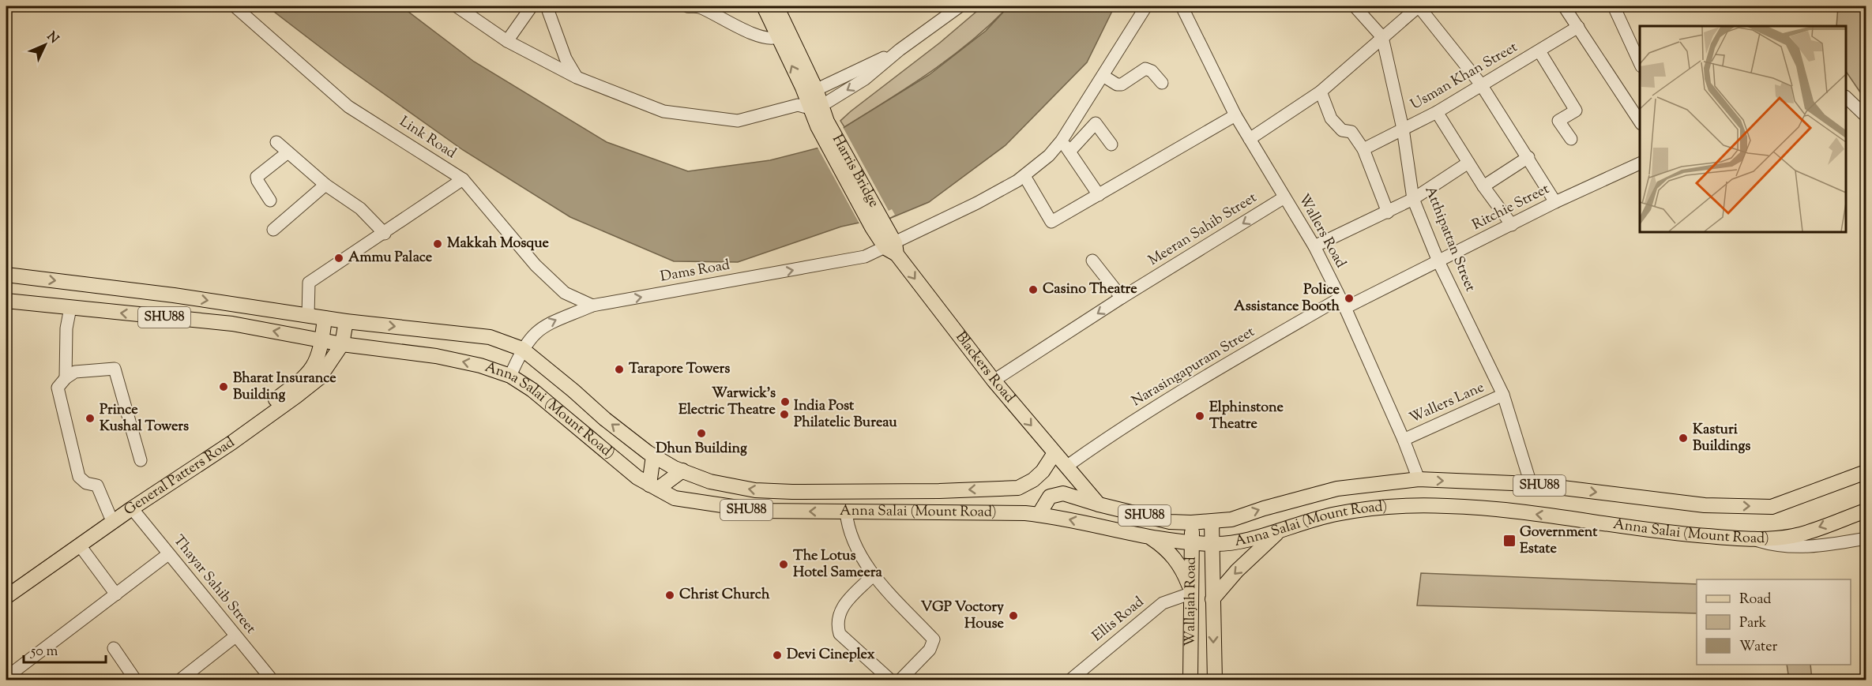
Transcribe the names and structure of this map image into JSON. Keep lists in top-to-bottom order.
{
  "streets": {
    "main road": [
      "Harris Bridge",
      "SHU88",
      "Blackers Road",
      "Anna Salai (Mount Road)",
      "General Patters Road",
      "Wallajah Road"
    ],
    "street": [
      "Usman Khan Street",
      "Link Road",
      "Ritchie Street",
      "Meeran Sahib Street",
      "Wallers Road",
      "Atthipattan Street",
      "Dams Road",
      "Narasingapuram Street",
      "Wallers Lane",
      "Thayar Sahib Street",
      "Ellis Road"
    ]
  },
  "crossings": [
    ["Usman Khan Street", "Atthipattan Street"],
    ["Link Road", "Dams Road"],
    ["Harris Bridge", "Blackers Road"],
    ["Ritchie Street", "Wallers Road"],
    ["Ritchie Street", "Atthipattan Street"],
    ["Ritchie Street", "Narasingapuram Street"],
    ["Meeran Sahib Street", "Wallers Road"],
    ["Meeran Sahib Street", "Blackers Road"],
    ["Wallers Road", "Narasingapuram Street"],
    ["Wallers Road", "Wallers Lane"],
    ["Wallers Road", "Anna Salai (Mount Road)"],
    ["Atthipattan Street", "Wallers Lane"],
    ["Atthipattan Street", "Anna Salai (Mount Road)"],
    ["Dams Road", "Blackers Road"],
    ["Dams Road", "Anna Salai (Mount Road)"],
    ["Narasingapuram Street", "Blackers Road"],
    ["Blackers Road", "Anna Salai (Mount Road)"],
    ["Anna Salai (Mount Road)", "General Patters Road"],
    ["Anna Salai (Mount Road)", "Wallajah Road"],
    ["General Patters Road", "Thayar Sahib Street"],
    ["Wallajah Road", "Ellis Road"]
  ],
  "one_way": ["Dams Road", "Blackers Road"],
  "places": {
    "other": [
      "Makkah Mosque",
      "Ammu Palace",
      "Casino Theatre",
      "Police Assistance Booth",
      "Tarapore Towers",
      "Bharat Insurance Building",
      "Warwick's Electric Theatre",
      "India Post Philatelic Bureau",
      "Elphinstone Theatre",
      "Prince Kushal Towers",
      "Dhun Building",
      "Kasturi Buildings",
      "The Lotus Hotel Sameera",
      "Christ Church",
      "VGP Voctory House",
      "Devi Cineplex"
    ],
    "transit": ["Government Estate"]
  },
  "legend": ["Road", "Park", "Water"],
  "scale_bar": "50 m",
  "north": "top right"
}
